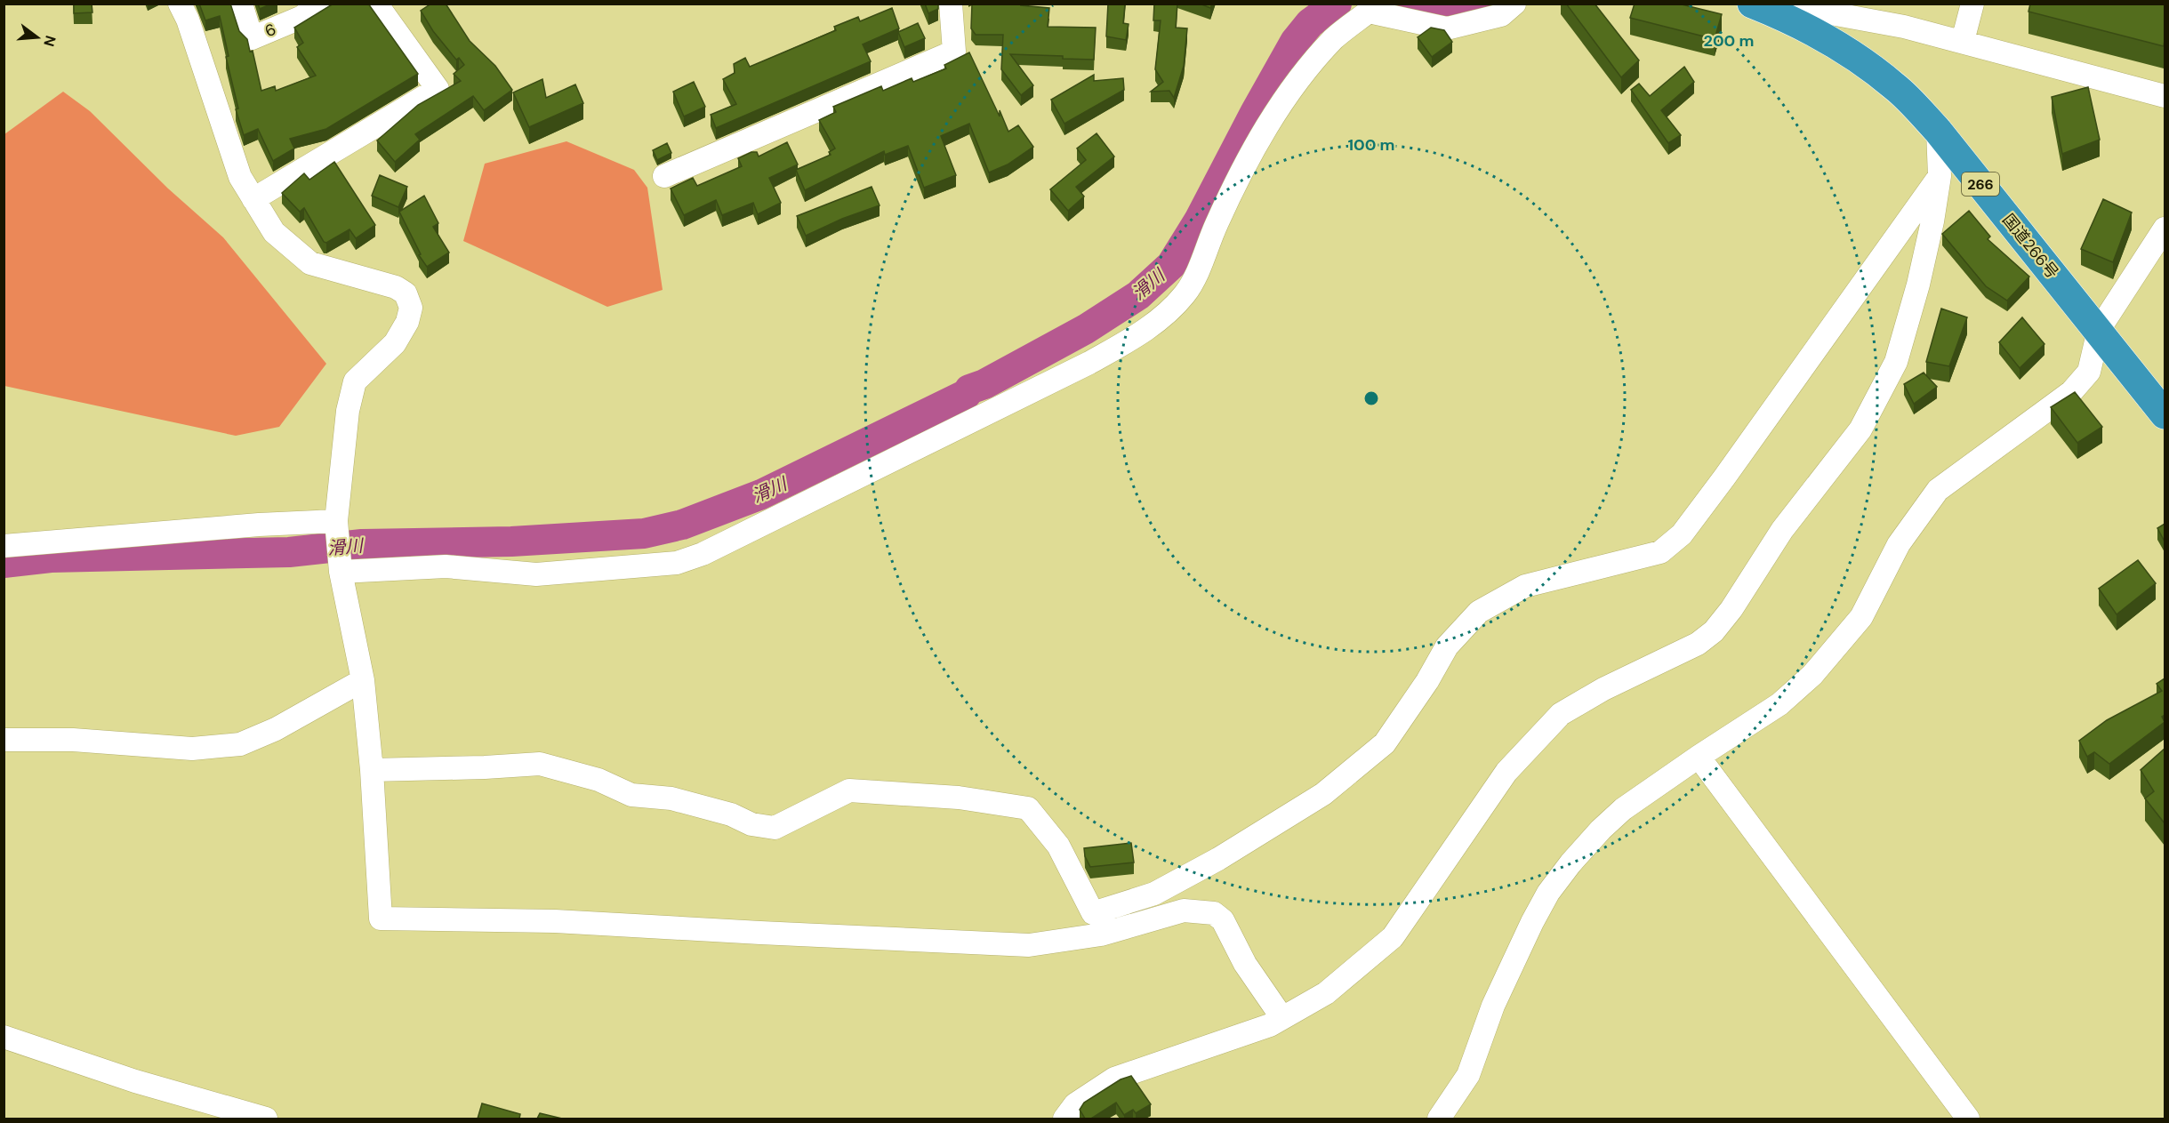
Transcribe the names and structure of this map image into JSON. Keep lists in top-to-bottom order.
{
  "streets": {
    "highway": ["266", "国道266号"],
    "street": ["6"]
  },
  "water": ["滑川"],
  "north": "right",
  "rings": ["200 m", "100 m"]
}
